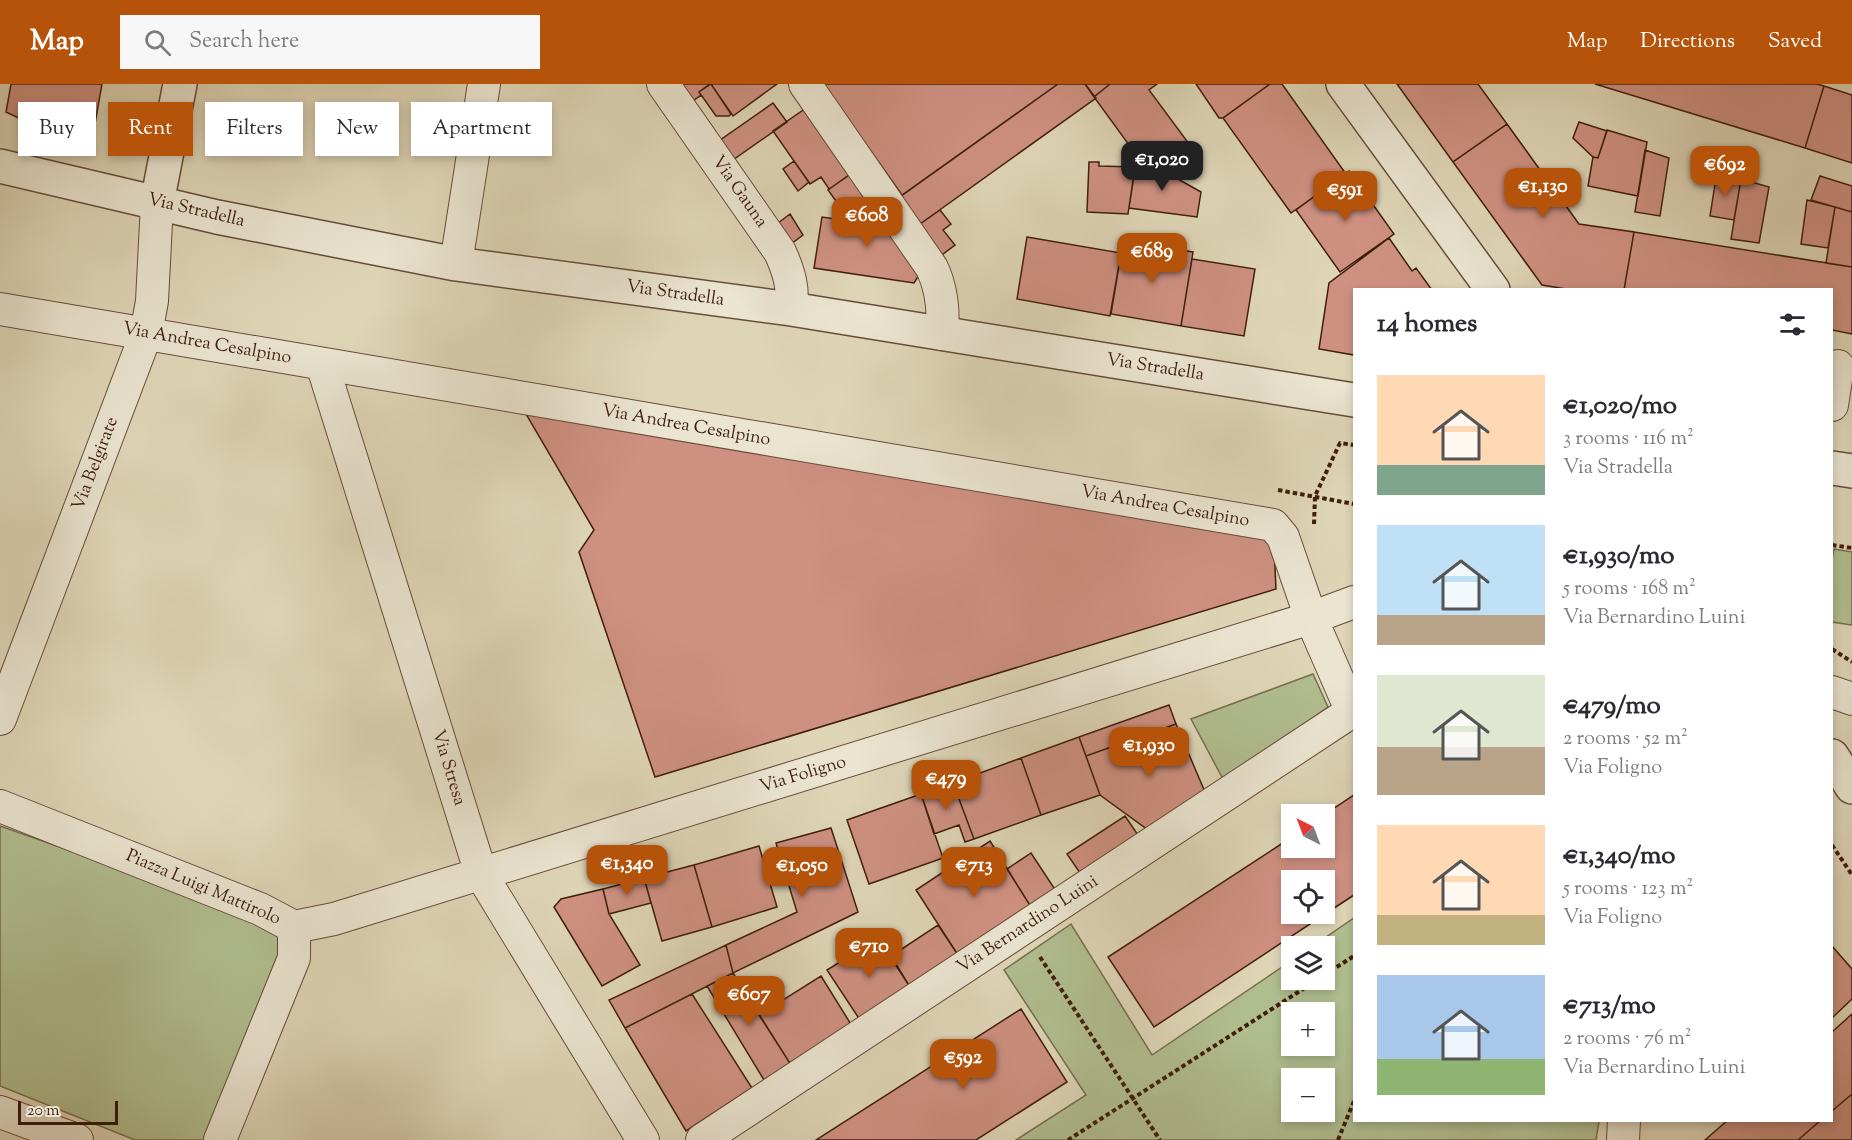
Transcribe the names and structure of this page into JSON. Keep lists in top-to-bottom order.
{
  "streets": {
    "street": [
      "Via Gauna",
      "Via Stradella",
      "Via Andrea Cesalpino",
      "Via Belgirate",
      "Via Stresa",
      "Via Foligno",
      "Piazza Luigi Mattirolo",
      "Via Bernardino Luini"
    ]
  },
  "crossings": [
    ["Via Gauna", "Via Stradella"],
    ["Via Stradella", "Via Belgirate"],
    ["Via Andrea Cesalpino", "Via Belgirate"],
    ["Via Andrea Cesalpino", "Via Stresa"],
    ["Via Andrea Cesalpino", "Via Foligno"],
    ["Via Andrea Cesalpino", "Via Bernardino Luini"],
    ["Via Stresa", "Via Foligno"],
    ["Via Foligno", "Piazza Luigi Mattirolo"]
  ],
  "scale_bar": "20 m",
  "north": "top left",
  "page": {
    "header": "Map",
    "search": "Search here",
    "nav": ["Map", "Directions", "Saved"],
    "chip": [
      "Buy",
      "Rent",
      "Filters",
      "New",
      "Apartment"
    ],
    "price": [
      "€1,020",
      "€692",
      "€1,130",
      "€591",
      "€608",
      "€689",
      "€1,930",
      "€479",
      "€1,340",
      "€1,050",
      "€713",
      "€710",
      "€607",
      "€592"
    ],
    "heading": "14 homes",
    "list": [
      {
        "name": "€1,020/mo",
        "note": "3 rooms · 116 m² · Via Stradella"
      },
      {
        "name": "€1,930/mo",
        "note": "5 rooms · 168 m² · Via Bernardino Luini"
      },
      {
        "name": "€479/mo",
        "note": "2 rooms · 52 m² · Via Foligno"
      },
      {
        "name": "€1,340/mo",
        "note": "5 rooms · 123 m² · Via Foligno"
      },
      {
        "name": "€713/mo",
        "note": "2 rooms · 76 m² · Via Bernardino Luini"
      }
    ],
    "map_buttons": ["+", "−"],
    "scale": "20 m"
  }
}
